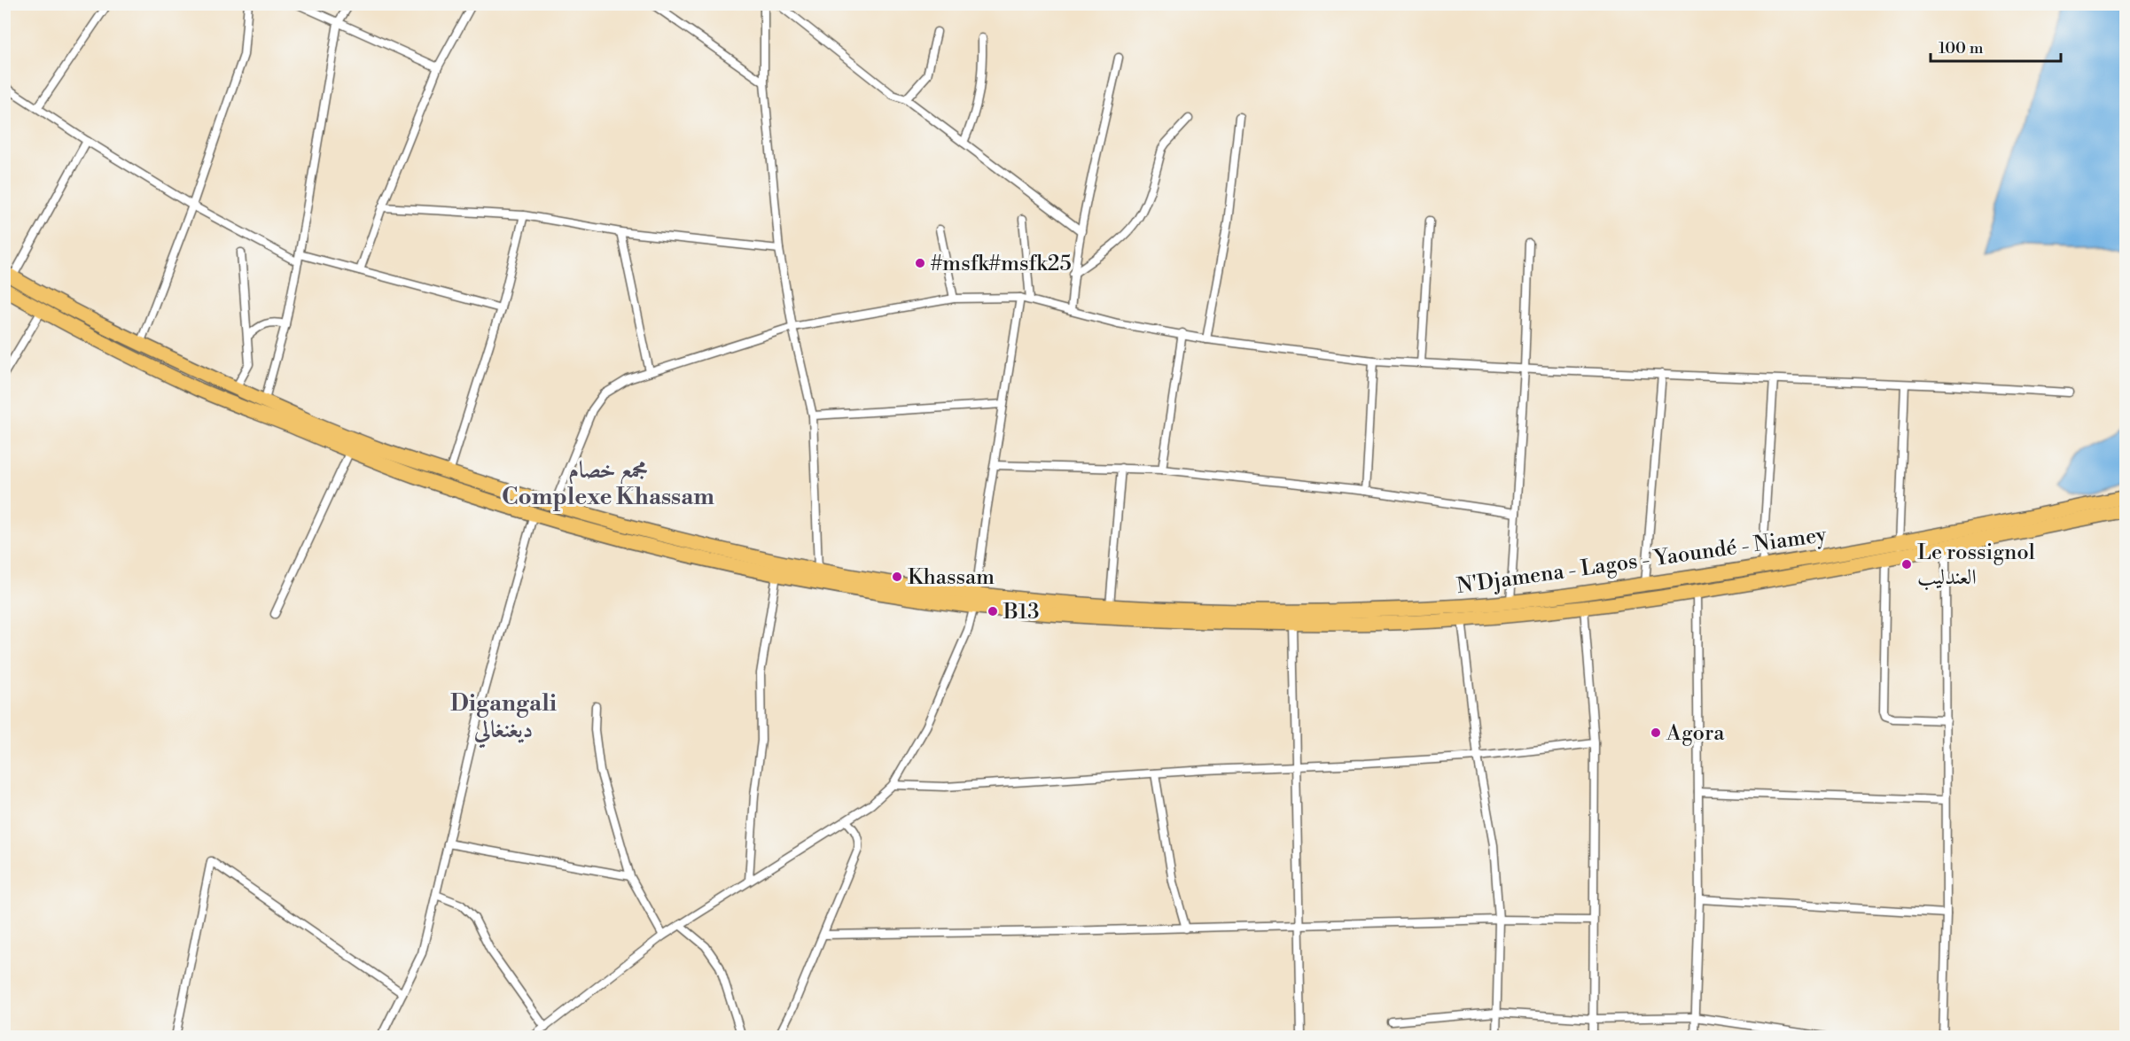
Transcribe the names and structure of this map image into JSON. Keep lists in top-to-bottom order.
{
  "streets": {
    "highway": ["N'Djamena - Lagos - Yaoundé - Niamey"]
  },
  "districts": ["مجمع خصام Complexe Khassam", "Digangali ديغنغالي"],
  "places": [
    "#msfk#msfk25",
    "Le rossignol العندليب",
    "Khassam",
    "B13",
    "Agora"
  ],
  "scale_bar": "100 m"
}
